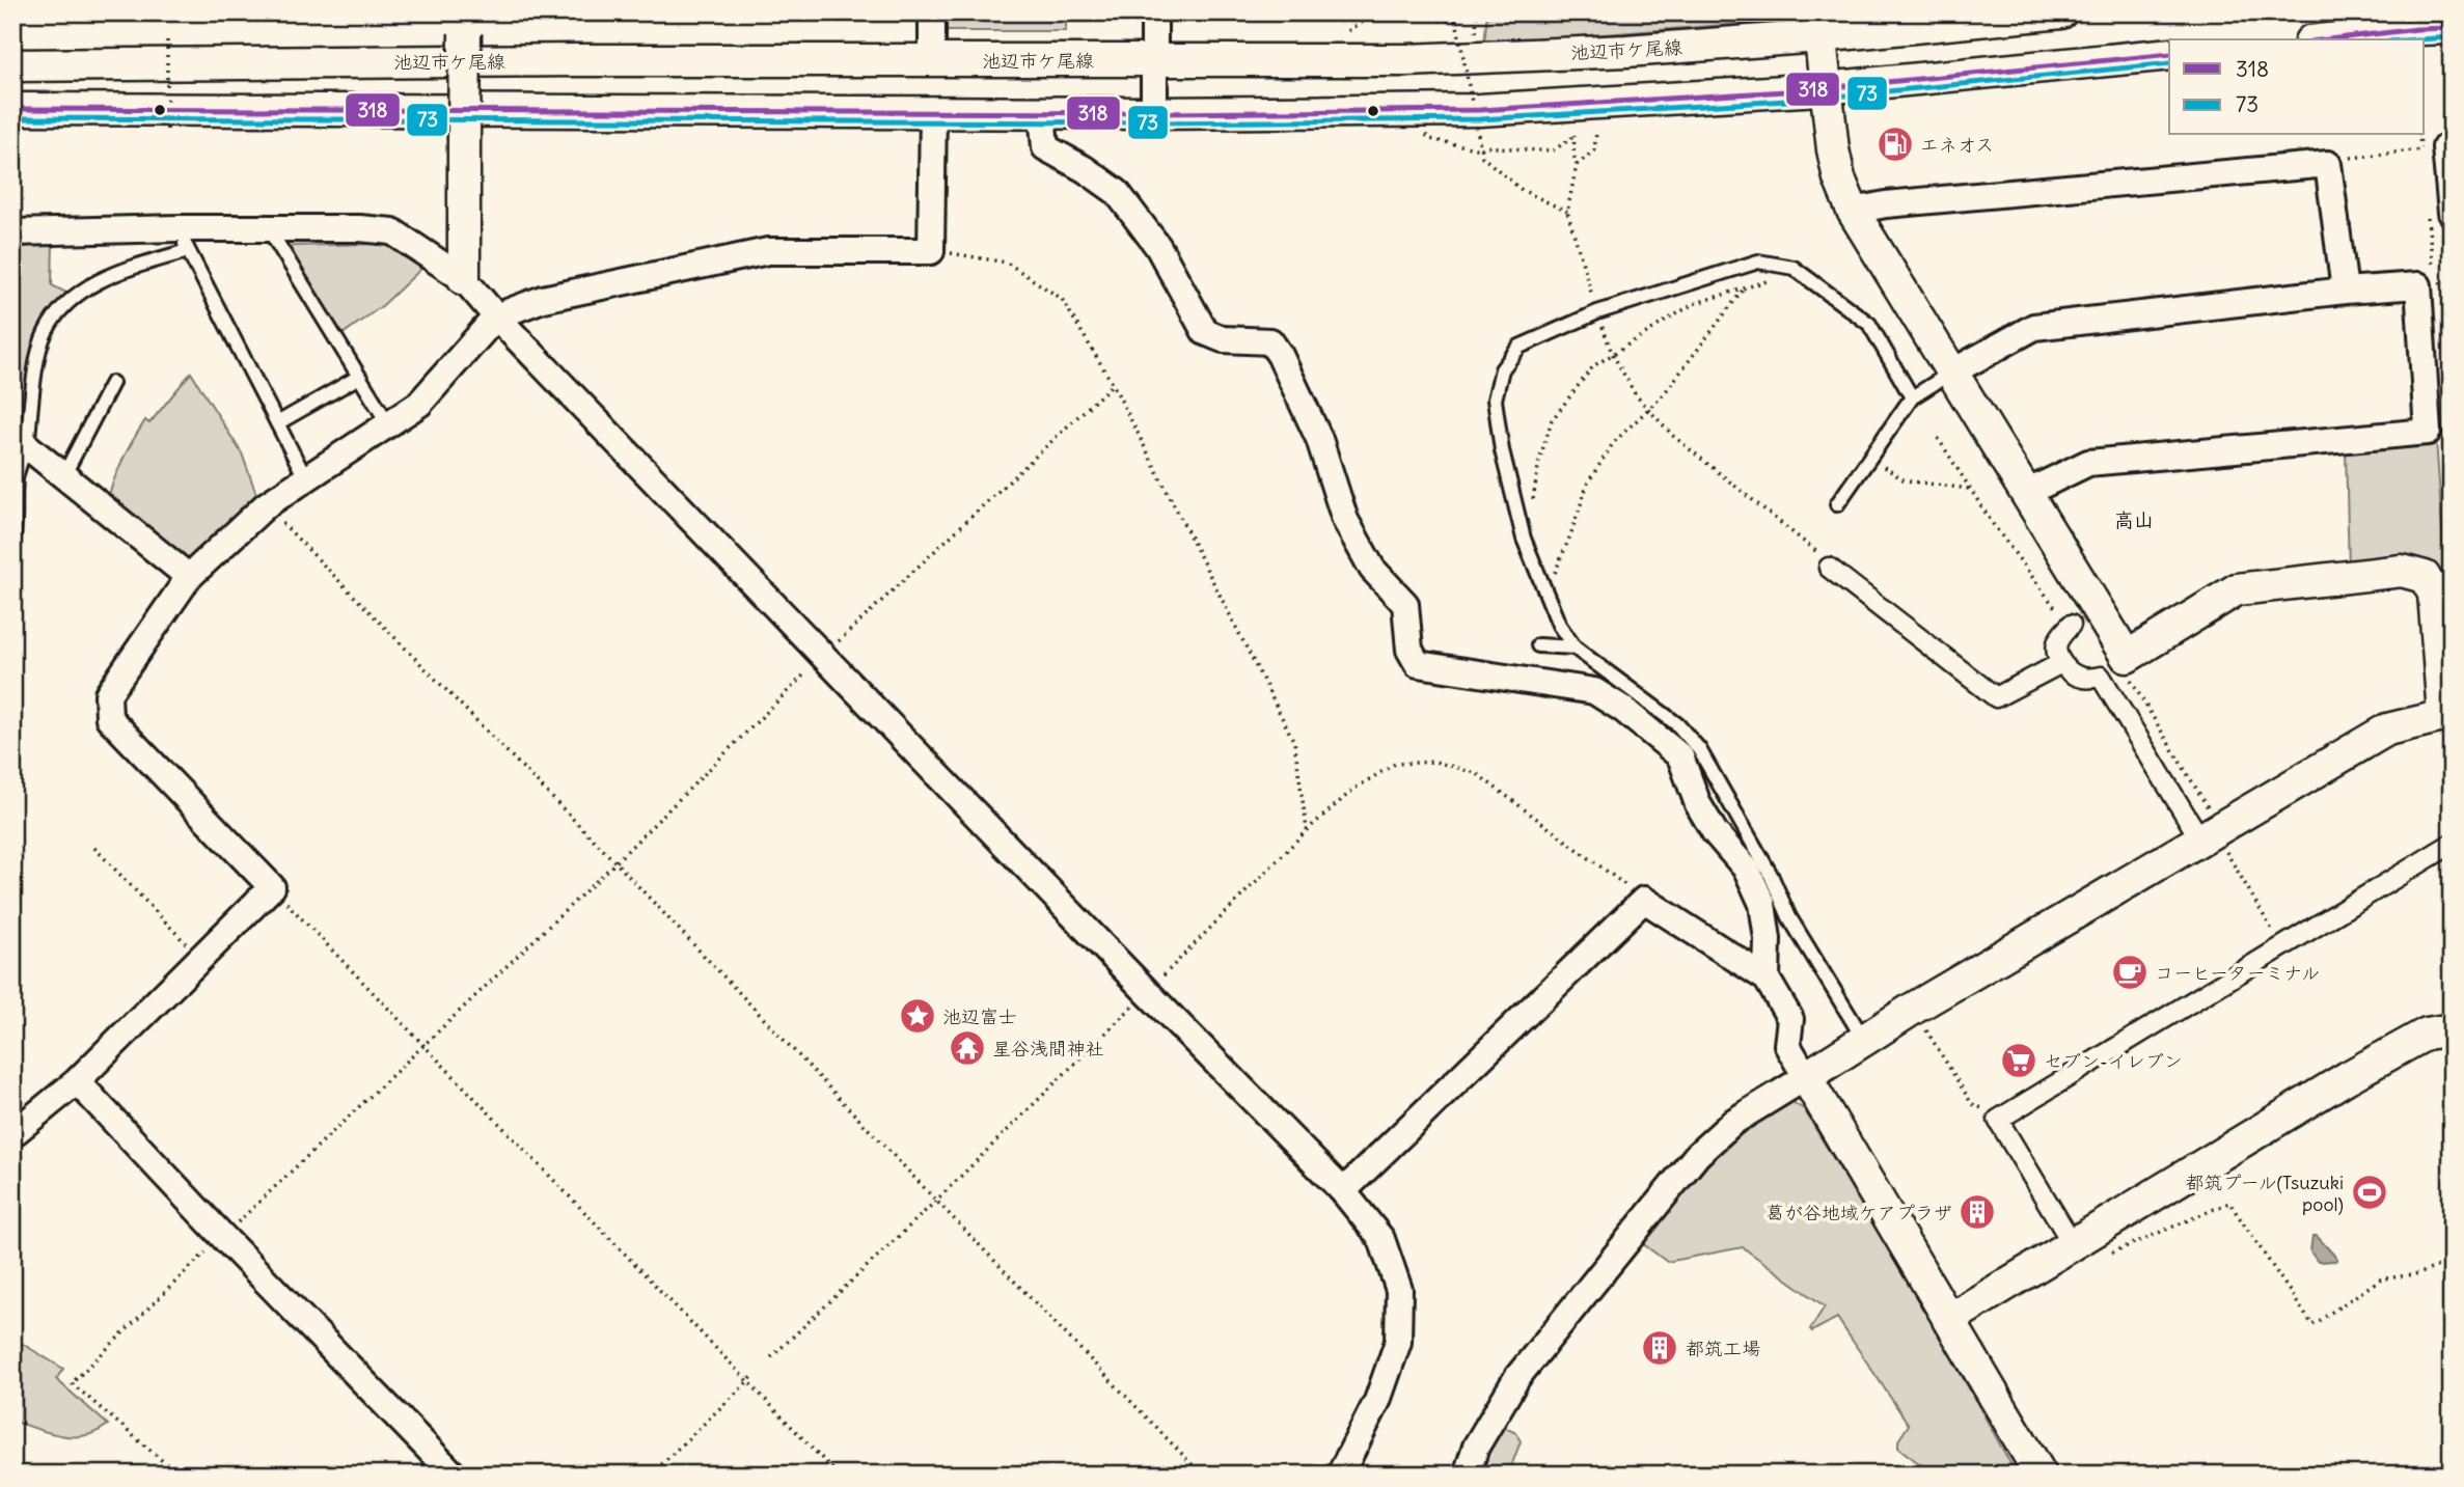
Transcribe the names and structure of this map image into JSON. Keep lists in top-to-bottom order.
{
  "streets": {
    "street": ["池辺市ケ尾線"]
  },
  "districts": ["高山"],
  "places": {
    "fuel station": ["エネオス"],
    "cafe": ["コーヒーターミナル"],
    "place": ["池辺富士"],
    "temple": ["星谷浅間神社"],
    "supermarket": ["セブン-イレブン"],
    "sports": ["都筑プール(Tsuzuki pool)"],
    "building": ["葛が谷地域ケアプラザ", "都筑工場"]
  },
  "lines": ["transit line 318", "transit line 73"],
  "legend": ["318", "73"]
}
